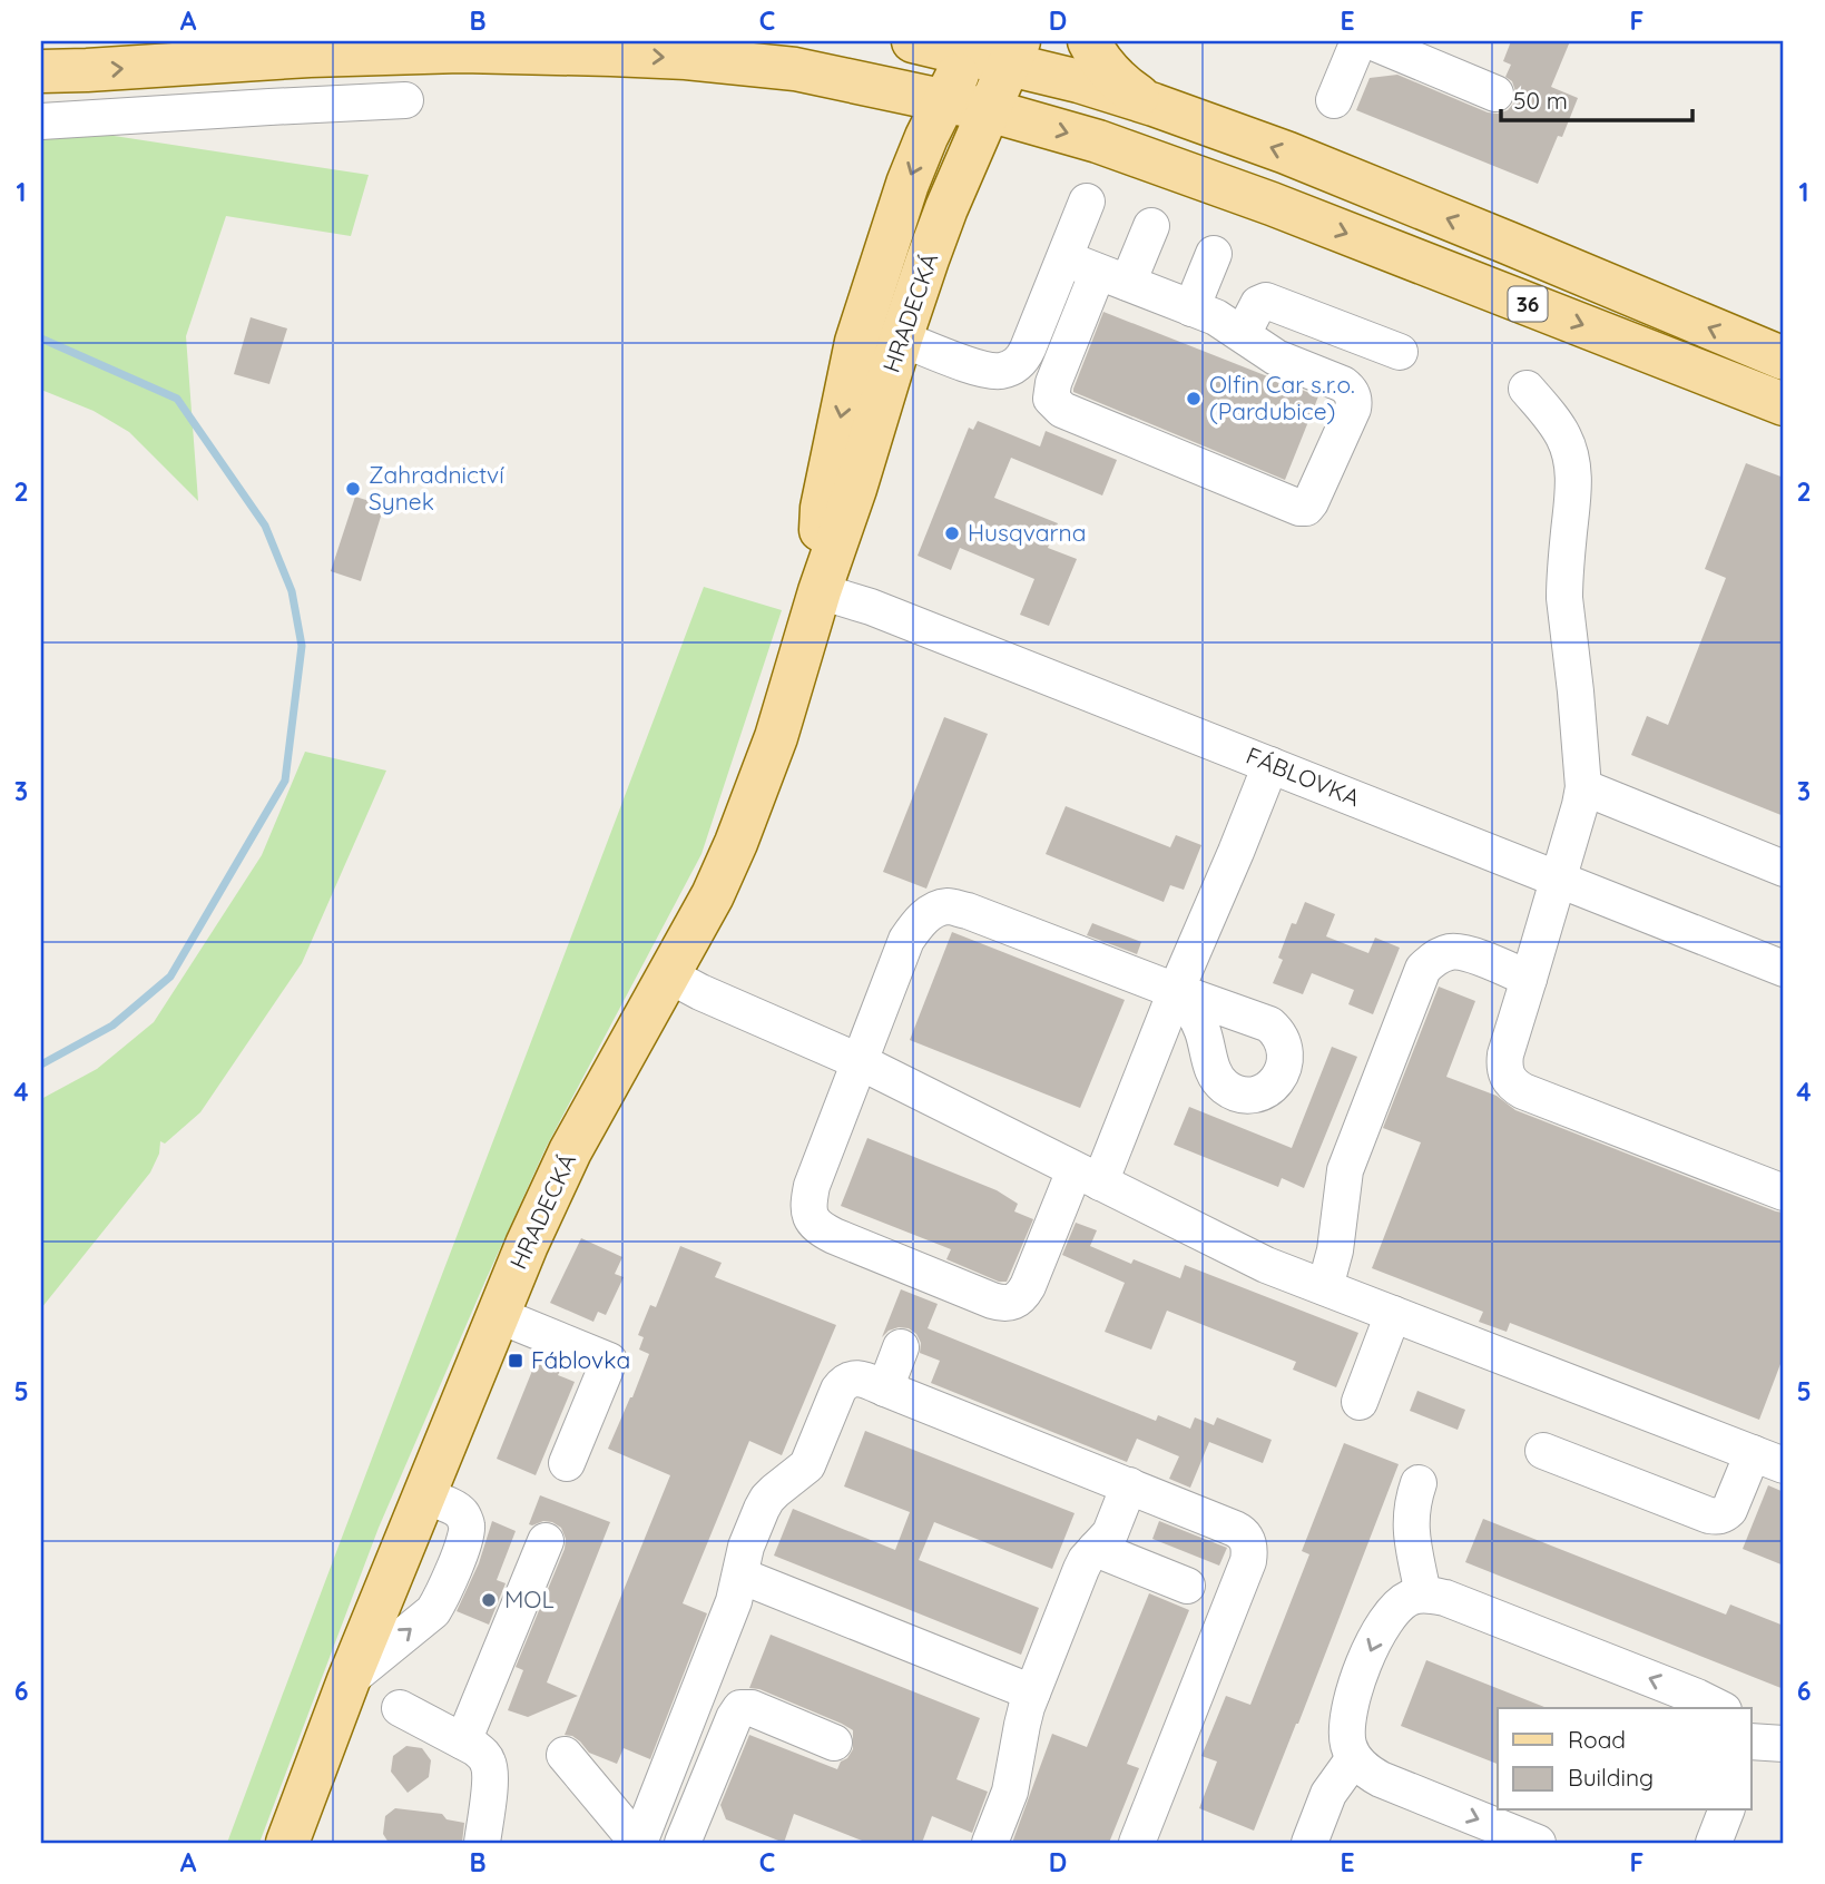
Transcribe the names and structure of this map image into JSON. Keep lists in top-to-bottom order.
{
  "streets": {
    "main road": ["36", "HRADECKÁ"],
    "street": ["FÁBLOVKA"]
  },
  "crossings": [
    ["36", "HRADECKÁ"],
    ["HRADECKÁ", "FÁBLOVKA"]
  ],
  "places": {
    "other": [
      "Olfin Car s.r.o. (Pardubice)",
      "Zahradnictví Synek",
      "Husqvarna",
      "MOL"
    ],
    "transit": ["Fáblovka"]
  },
  "legend": ["Road", "Building"],
  "scale_bar": "50 m",
  "grid": {
    "columns": [
      "A",
      "B",
      "C",
      "D",
      "E",
      "F"
    ],
    "rows": [
      "1",
      "2",
      "3",
      "4",
      "5",
      "6"
    ]
  }
}
